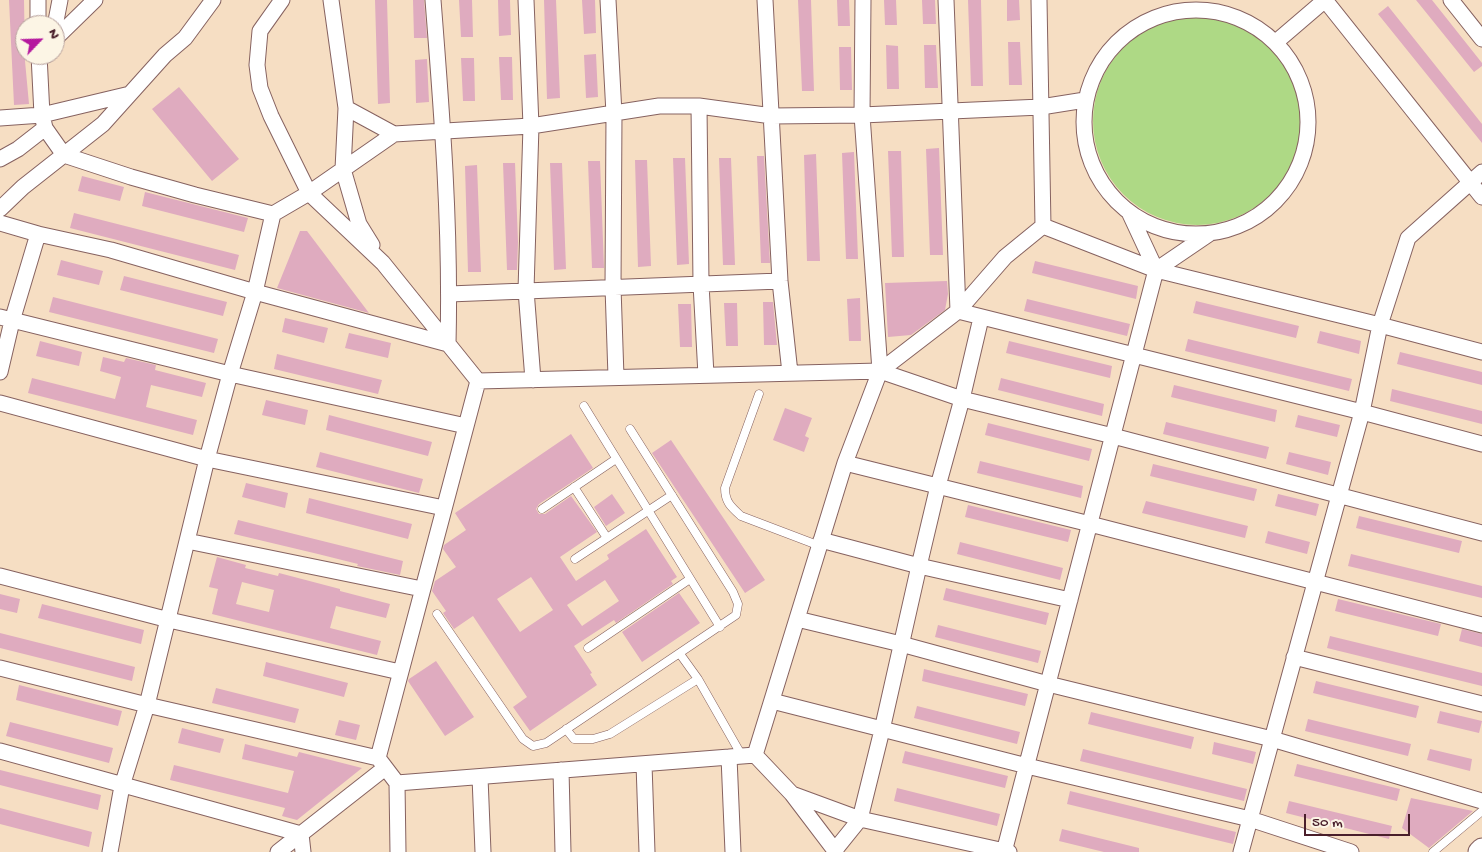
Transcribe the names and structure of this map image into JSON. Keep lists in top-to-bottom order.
{
  "scale_bar": "50 m",
  "north": "top right"
}
